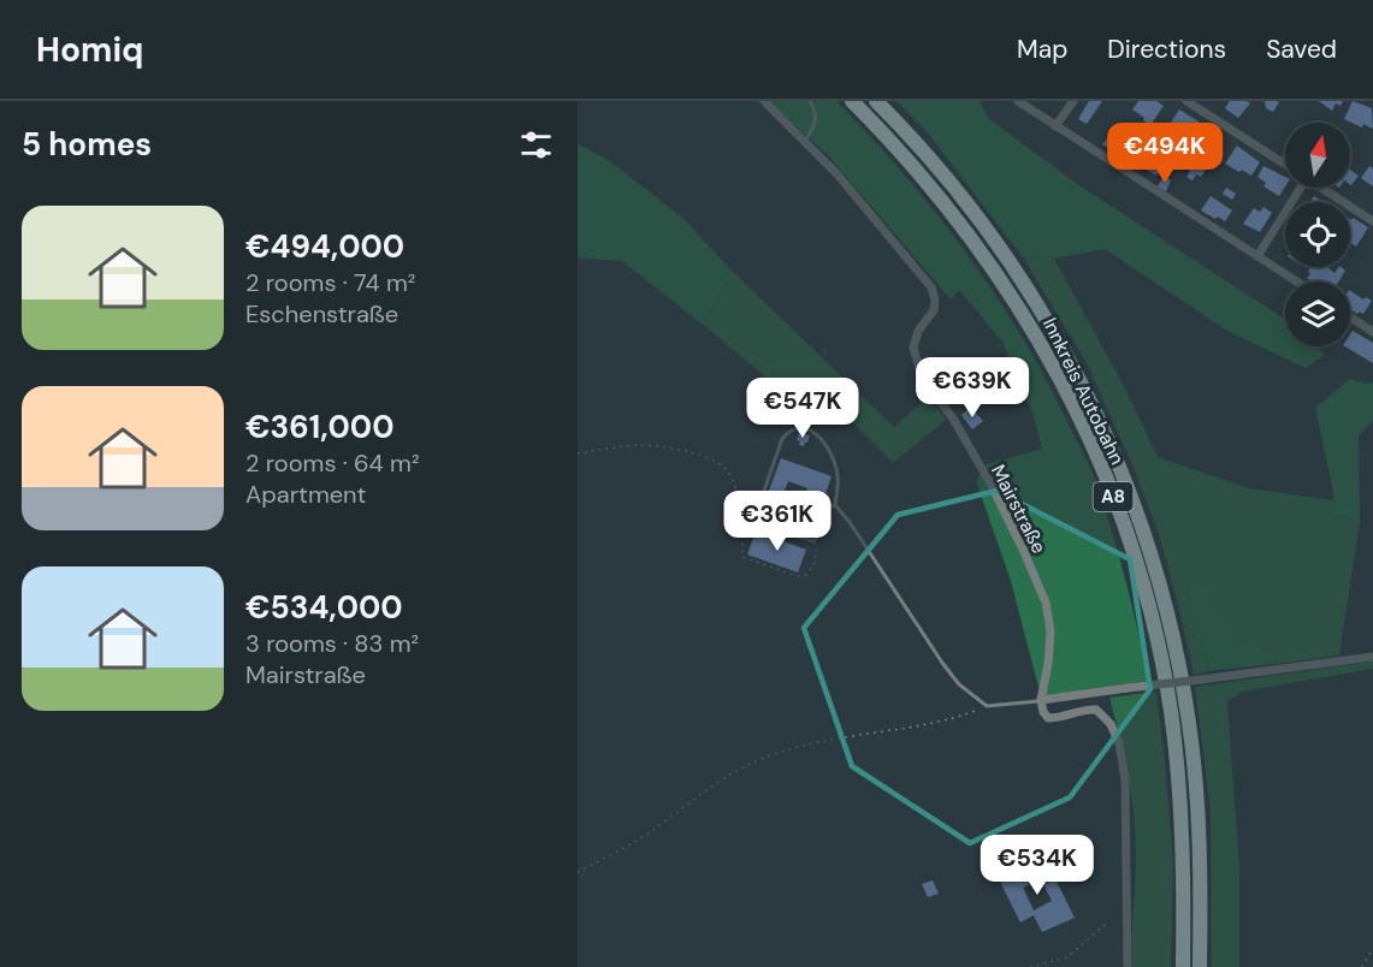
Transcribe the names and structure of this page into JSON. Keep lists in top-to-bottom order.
{
  "streets": {
    "highway": ["Innkreis Autobahn", "A8"],
    "street": ["Mairstraße"]
  },
  "north": "top",
  "page": {
    "header": "Homiq",
    "nav": ["Map", "Directions", "Saved"],
    "heading": "5 homes",
    "price": [
      "€494K",
      "€639K",
      "€547K",
      "€361K",
      "€534K"
    ],
    "list": [
      {
        "name": "€494,000",
        "note": "2 rooms · 74 m² · Eschenstraße"
      },
      {
        "name": "€361,000",
        "note": "2 rooms · 64 m² · Apartment"
      },
      {
        "name": "€534,000",
        "note": "3 rooms · 83 m² · Mairstraße"
      }
    ]
  }
}
